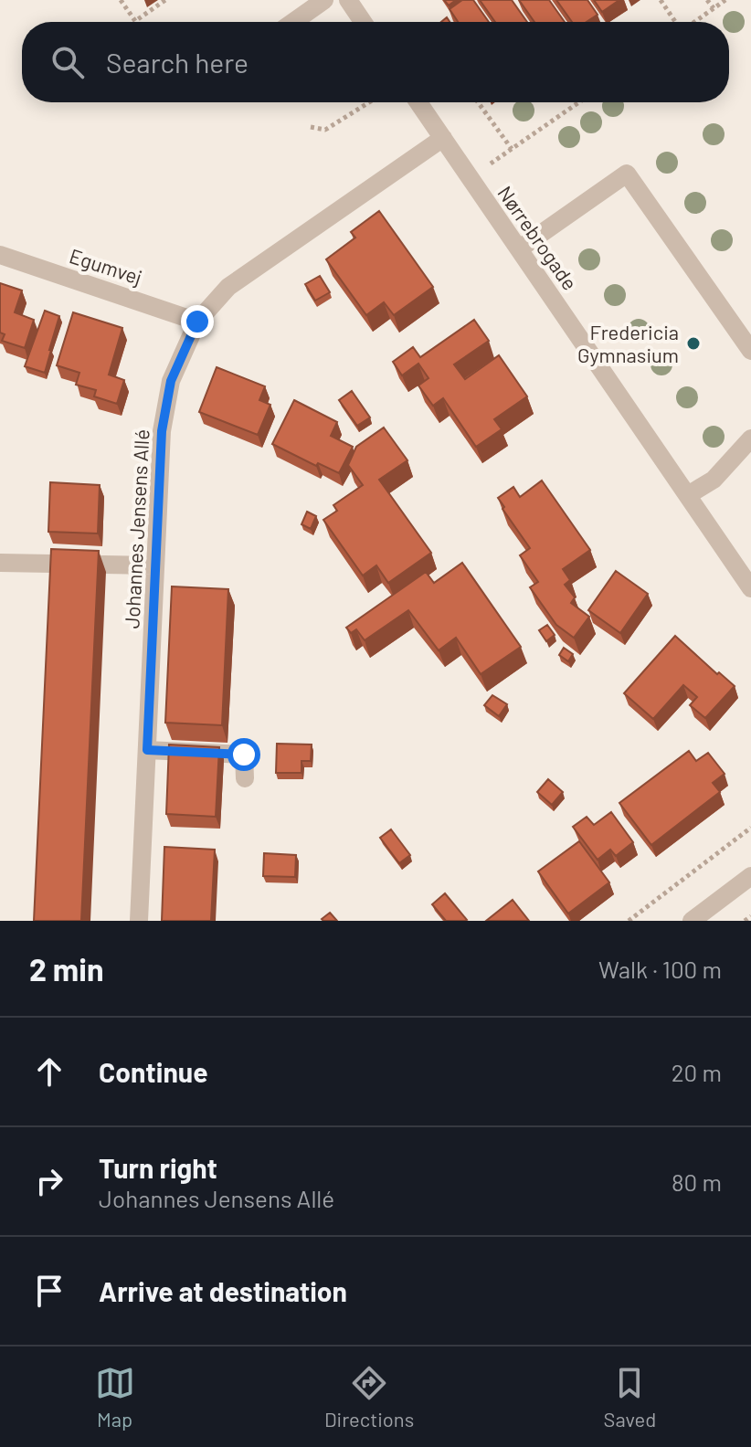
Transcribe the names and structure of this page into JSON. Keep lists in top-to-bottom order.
{
  "streets": {
    "street": ["Nørrebrogade", "Egumvej", "Johannes Jensens Allé"]
  },
  "crossings": [
    ["Nørrebrogade", "Johannes Jensens Allé"],
    ["Egumvej", "Johannes Jensens Allé"]
  ],
  "places": ["Fredericia Gymnasium"],
  "page": {
    "search": "Search here",
    "heading": ["2 min", "Walk · 100 m"],
    "list": [
      ["Continue", "20 m"],
      ["Turn right", "Johannes Jensens Allé", "80 m"],
      "Arrive at destination"
    ],
    "nav": ["Map", "Directions", "Saved"]
  }
}
